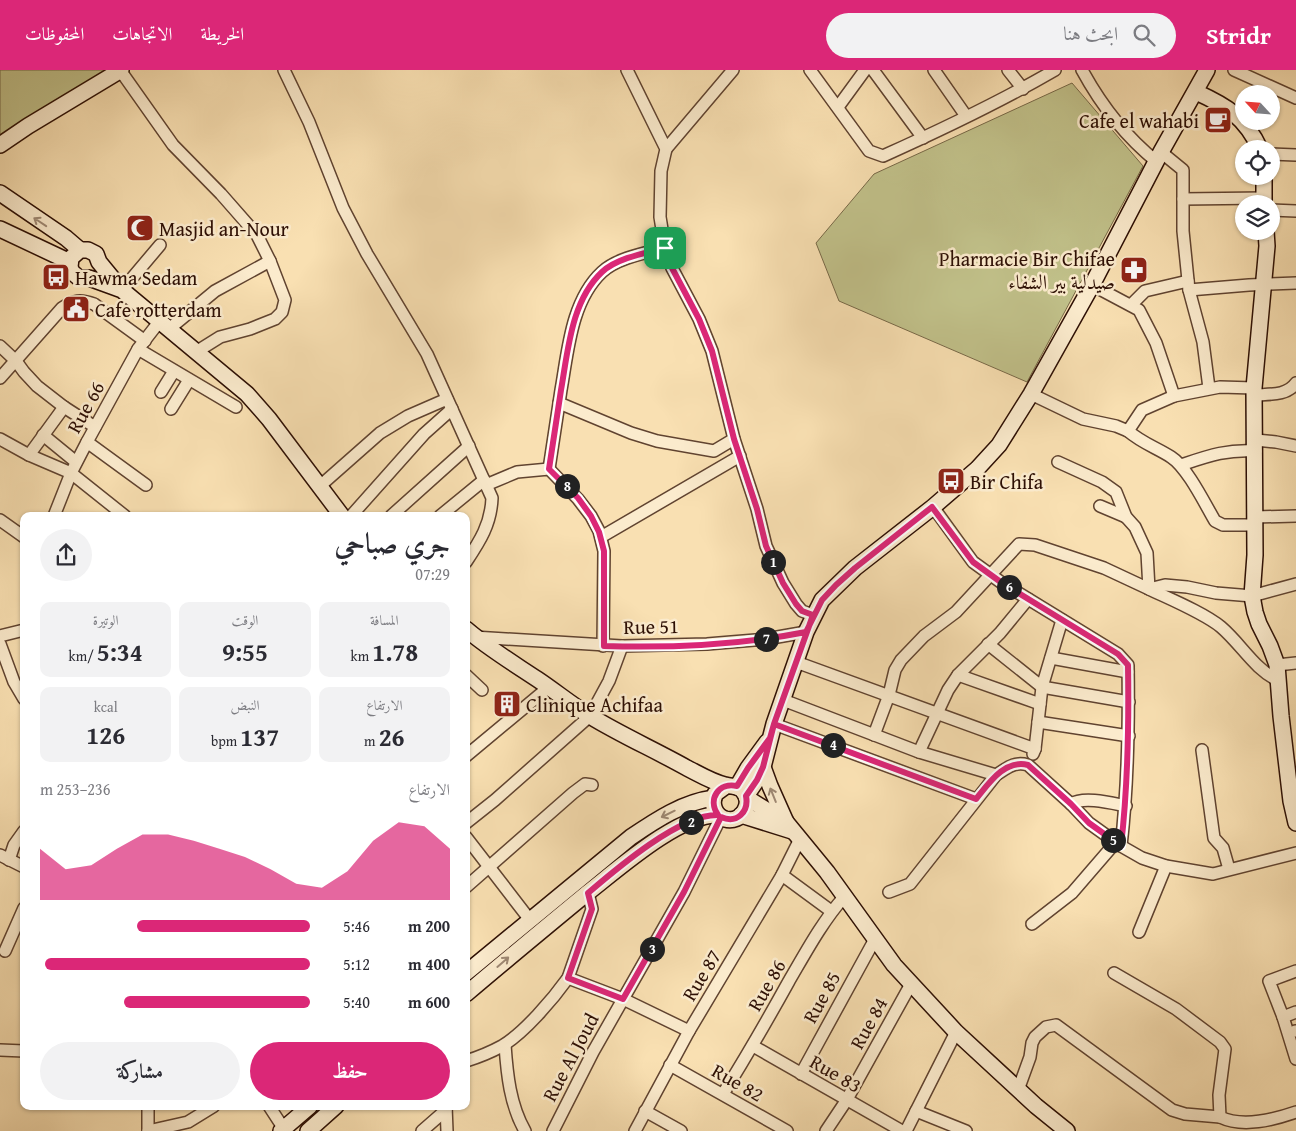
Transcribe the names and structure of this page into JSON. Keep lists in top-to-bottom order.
{
  "streets": {
    "street": [
      "Rue 66",
      "Rue 51",
      "Rue 87",
      "Rue 86",
      "Rue 85",
      "Rue 84",
      "Rue Al Joud",
      "Rue 83",
      "Rue 82"
    ]
  },
  "crossings": [
    ["Rue 87", "Rue 82"],
    ["Rue 86", "Rue 83"],
    ["Rue 86", "Rue 82"],
    ["Rue 85", "Rue 83"],
    ["Rue 84", "Rue 83"]
  ],
  "places": {
    "cafe": ["Cafe el wahabi"],
    "mosque": ["Masjid an-Nour"],
    "pharmacy": ["Pharmacie Bir Chifae صيدلية بير الشفاء"],
    "bus stop": ["Hawma Sedam", "Bir Chifa"],
    "public building": ["Cafe rotterdam"],
    "building": ["Clinique Achifaa"]
  },
  "north": "top left",
  "page": {
    "header": "Stridr",
    "search": "ابحث هنا",
    "nav": ["الخريطة", "الاتجاهات", "المحفوظات"],
    "pins": [
      "8",
      "1",
      "6",
      "7",
      "4",
      "2",
      "5",
      "3"
    ],
    "heading": ["جري صباحي", "07:29"],
    "stats": [
      ["المسافة", "1.78 km"],
      ["الوقت", "9:55"],
      ["الوتيرة", "5:34 /km"],
      ["الارتفاع", "26 m"],
      ["النبض", "137 bpm"],
      ["kcal", "126"]
    ],
    "chart": ["الارتفاع", "236–253 m"],
    "list": [
      {
        "name": "200 m",
        "note": "5:46"
      },
      {
        "name": "400 m",
        "note": "5:12"
      },
      {
        "name": "600 m",
        "note": "5:40"
      }
    ],
    "buttons": ["حفظ", "مشاركة"]
  }
}
